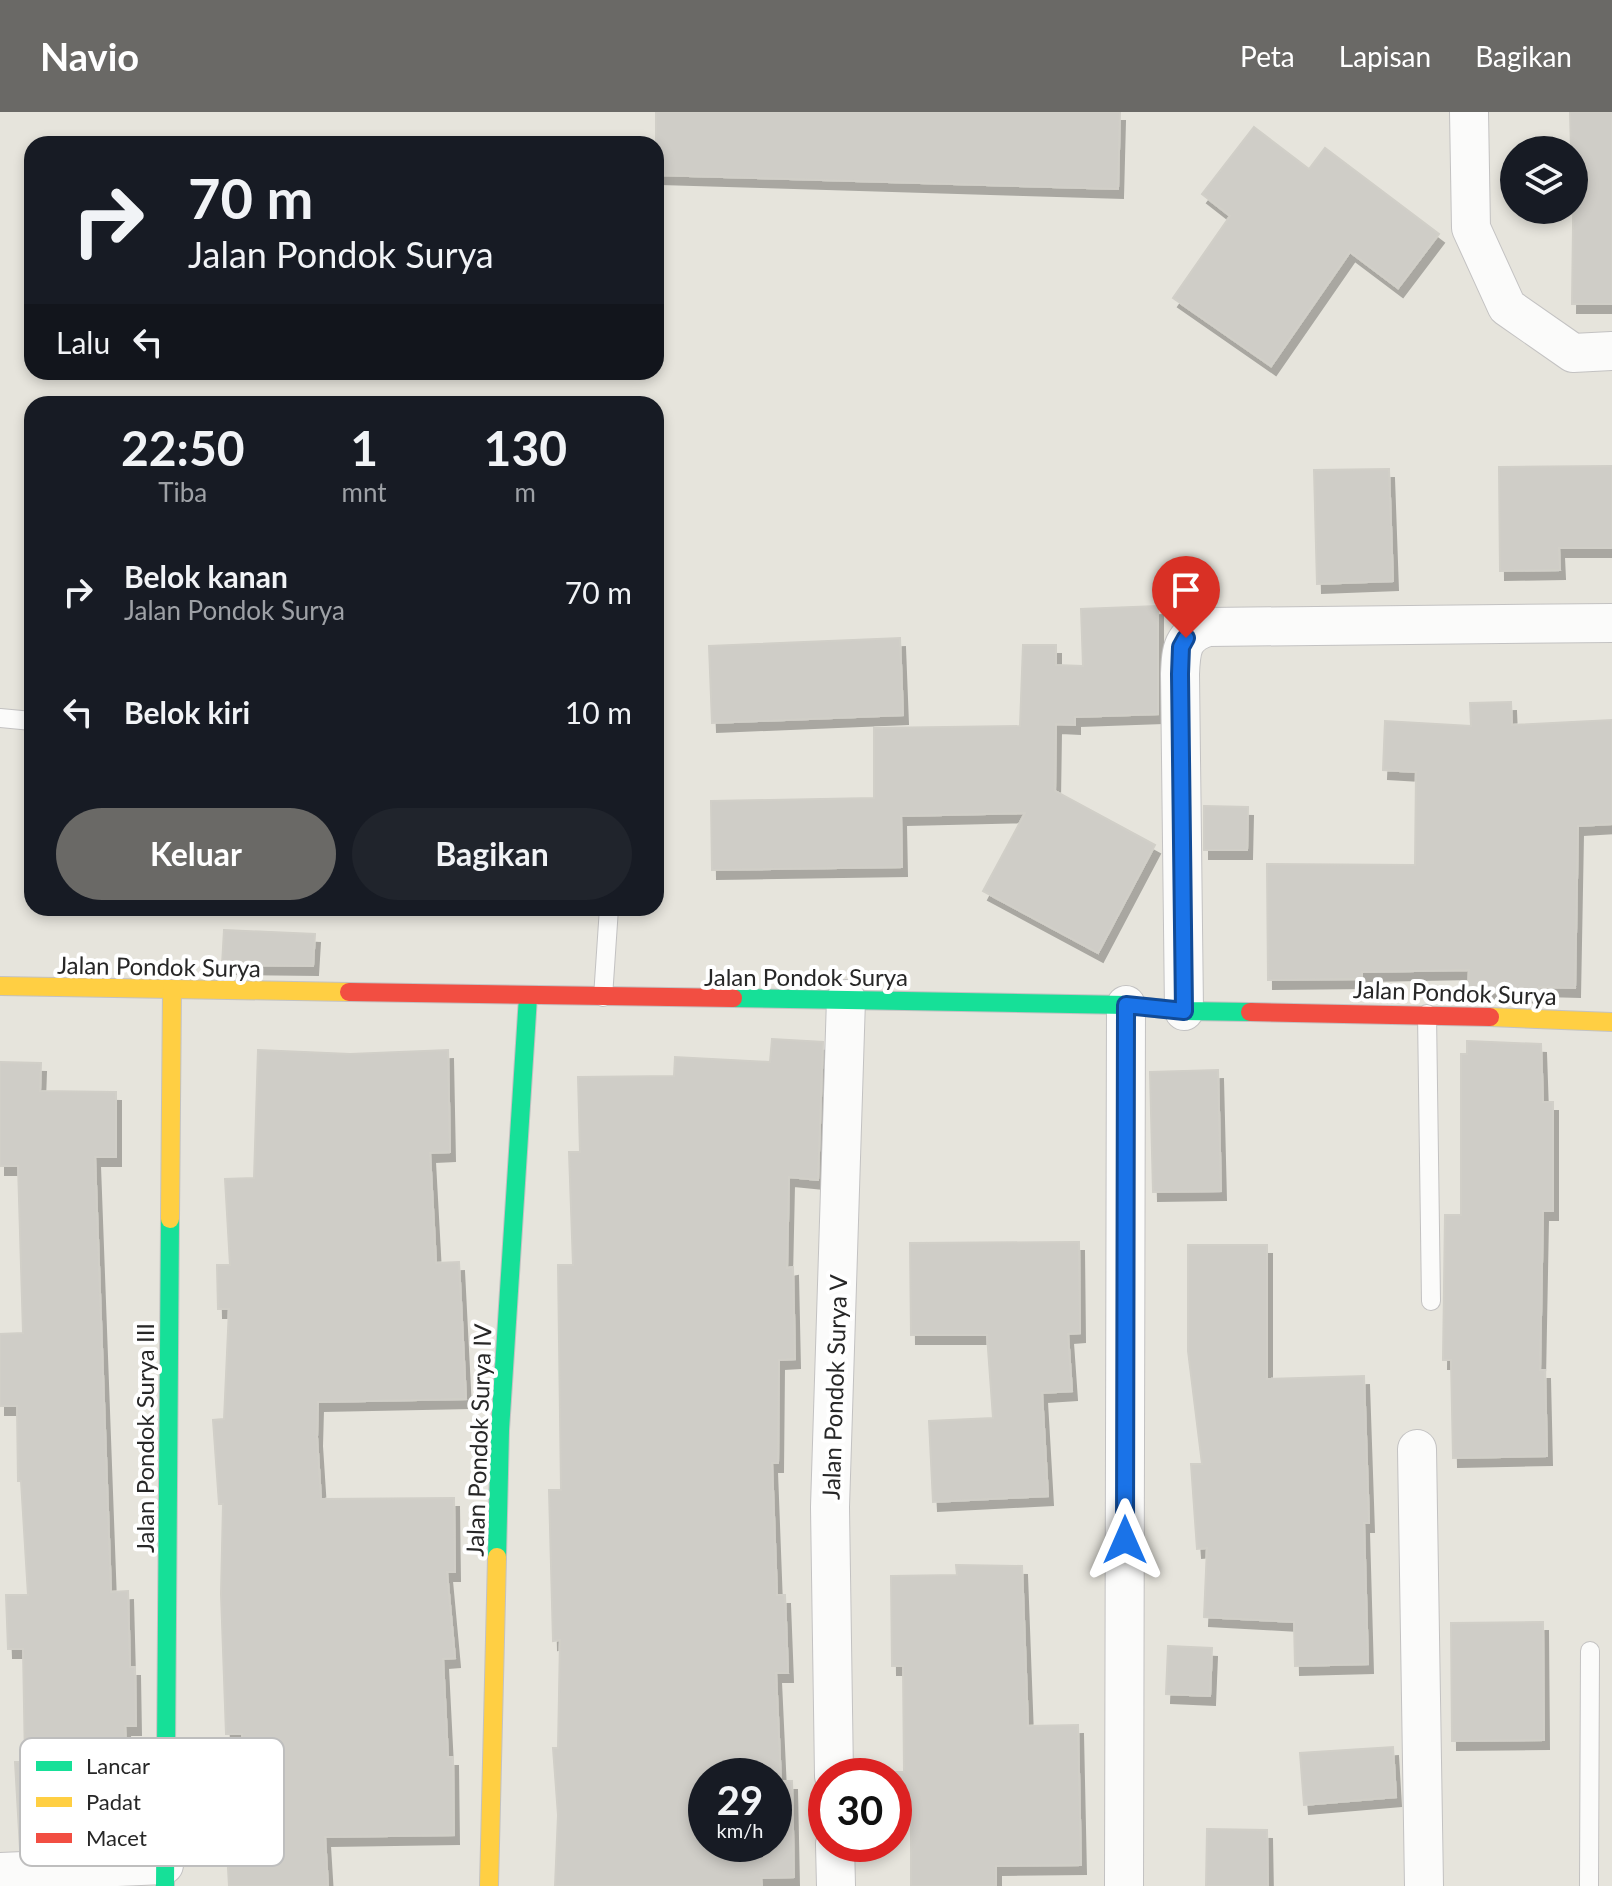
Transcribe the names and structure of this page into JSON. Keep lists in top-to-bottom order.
{
  "streets": {
    "street": [
      "Jalan Pondok Surya",
      "Jalan Pondok Surya V",
      "Jalan Pondok Surya III",
      "Jalan Pondok Surya IV"
    ]
  },
  "crossings": [
    ["Jalan Pondok Surya", "Jalan Pondok Surya V"],
    ["Jalan Pondok Surya", "Jalan Pondok Surya III"],
    ["Jalan Pondok Surya", "Jalan Pondok Surya IV"]
  ],
  "legend": ["Lancar", "Padat", "Macet"],
  "page": {
    "header": "Navio",
    "nav": ["Peta", "Lapisan", "Bagikan"],
    "turn": ["70 m", "Jalan Pondok Surya"],
    "then": "Lalu",
    "eta": [
      "22:50",
      "Tiba",
      "1",
      "mnt",
      "130",
      "m"
    ],
    "list": [
      {
        "name": "Belok kanan",
        "note": "Jalan Pondok Surya",
        "value": "70 m"
      },
      {
        "name": "Belok kiri",
        "value": "10 m"
      }
    ],
    "buttons": ["Keluar", "Bagikan"],
    "speed": "29 km/h",
    "limit": "30"
  }
}
